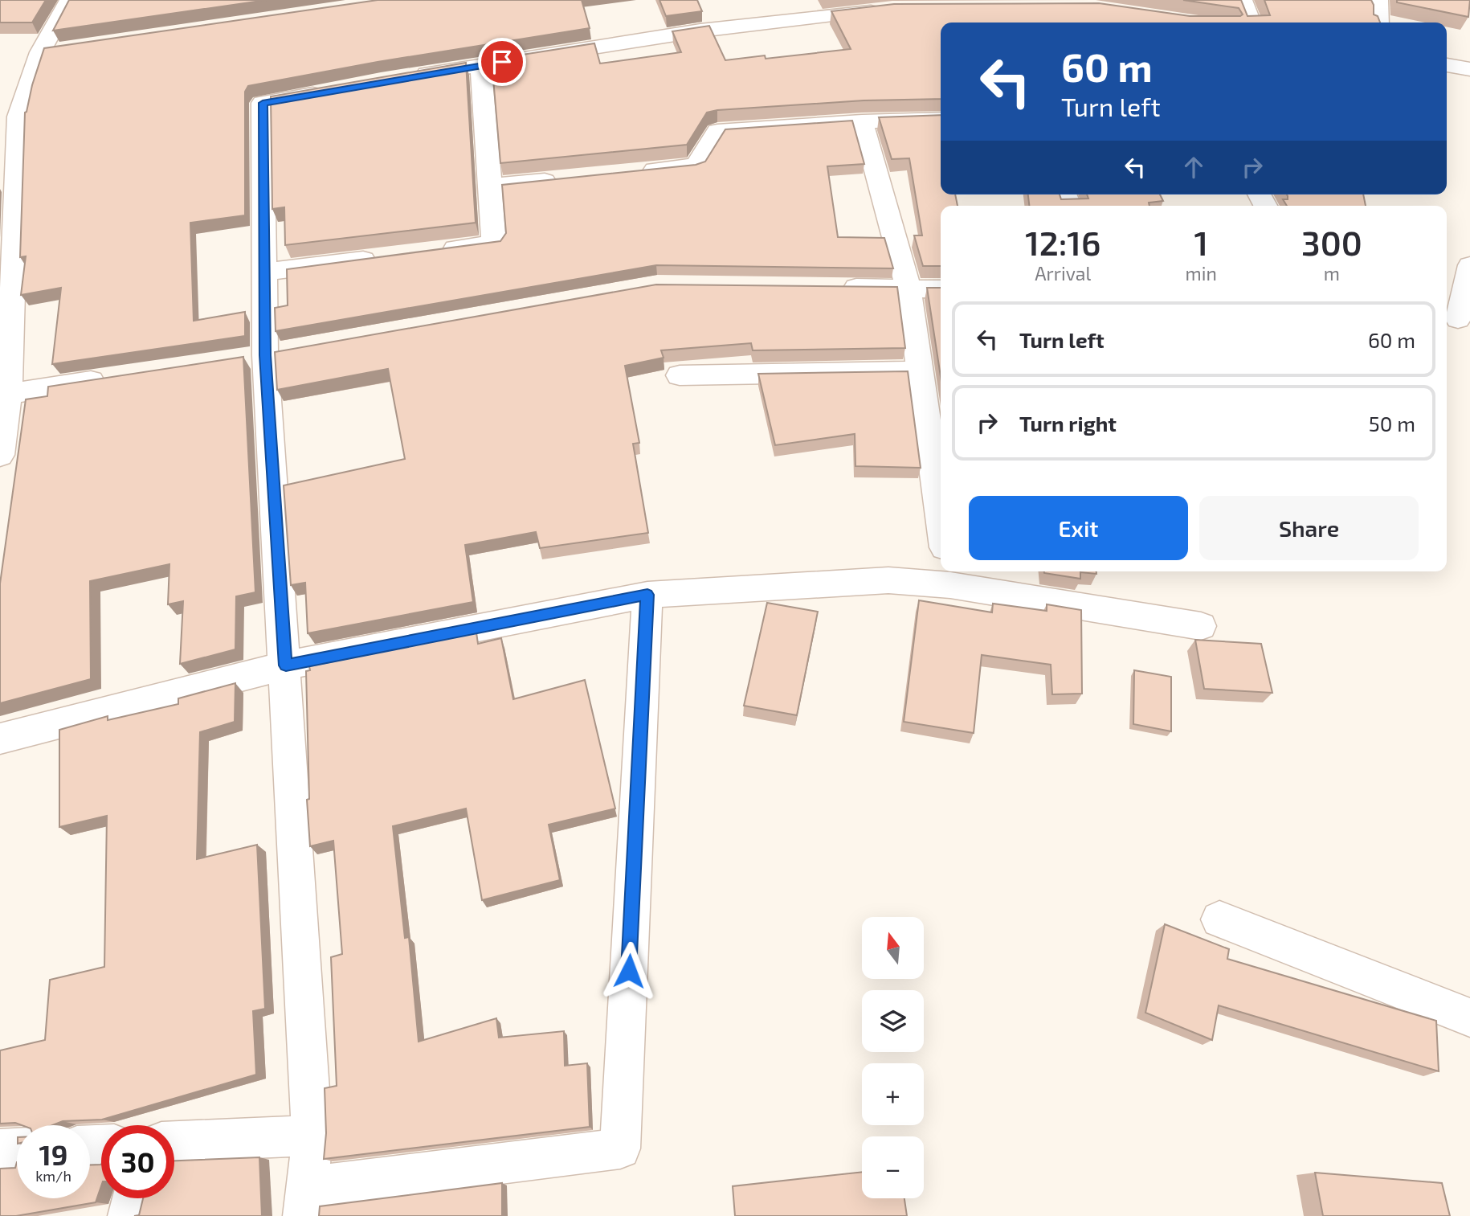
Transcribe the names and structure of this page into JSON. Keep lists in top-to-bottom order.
{
  "north": "top",
  "page": {
    "turn": ["60 m", "Turn left"],
    "eta": [
      "12:16",
      "Arrival",
      "1",
      "min",
      "300",
      "m"
    ],
    "list": [
      {
        "name": "Turn left",
        "value": "60 m"
      },
      {
        "name": "Turn right",
        "value": "50 m"
      }
    ],
    "buttons": ["Exit", "Share"],
    "map_buttons": ["+", "−"],
    "speed": "19 km/h",
    "limit": "30"
  }
}
